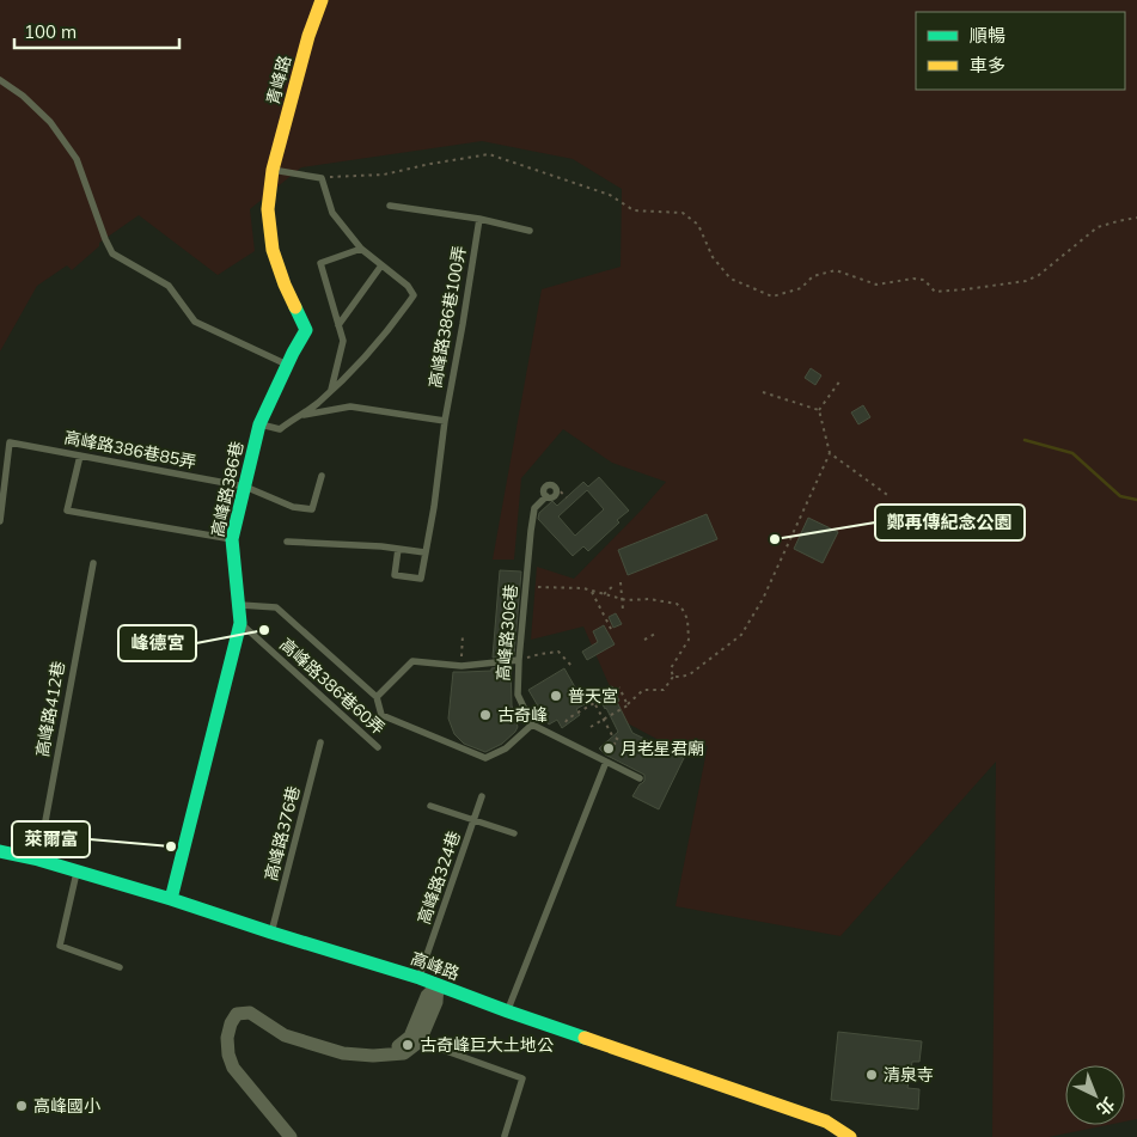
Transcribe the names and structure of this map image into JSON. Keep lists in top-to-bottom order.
{
  "streets": {
    "street": ["青峰路", "高峰路386巷", "高峰路"],
    "lane": [
      "高峰路386巷100弄",
      "高峰路386巷85弄",
      "高峰路306巷",
      "高峰路386巷60弄",
      "高峰路412巷",
      "高峰路376巷",
      "高峰路324巷"
    ]
  },
  "crossings": [
    ["青峰路", "高峰路386巷"],
    ["高峰路386巷85弄", "高峰路386巷"],
    ["高峰路386巷", "高峰路386巷60弄"],
    ["高峰路386巷", "高峰路"],
    ["高峰路412巷", "高峰路"],
    ["高峰路376巷", "高峰路"],
    ["高峰路324巷", "高峰路"]
  ],
  "places": [
    "鄭再傳紀念公園",
    "峰德宮",
    "普天宮",
    "古奇峰",
    "月老星君廟",
    "萊爾富",
    "古奇峰巨大土地公",
    "清泉寺",
    "高峰國小"
  ],
  "legend": ["順暢", "車多"],
  "scale_bar": "100 m",
  "north": "bottom right"
}
